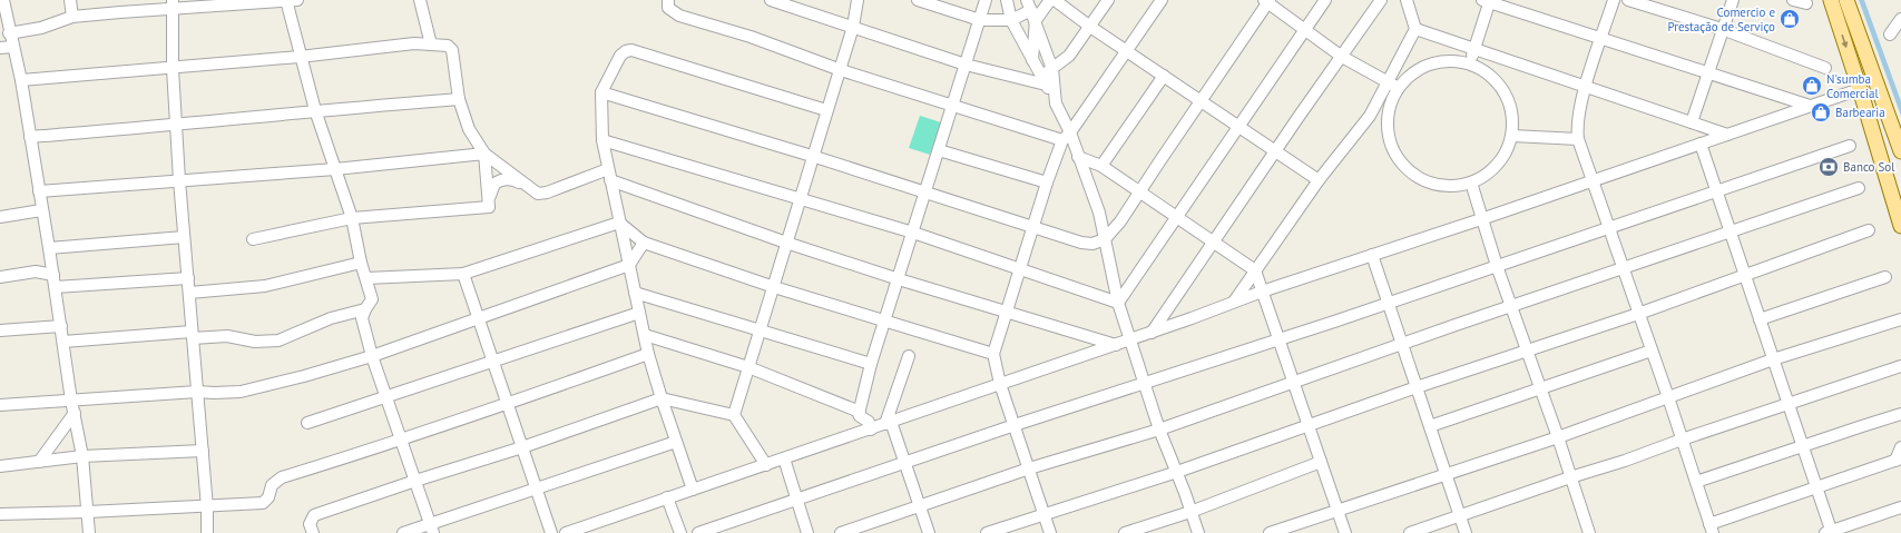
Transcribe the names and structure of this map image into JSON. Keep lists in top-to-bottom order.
{
  "places": {
    "shop": ["Comercio e Prestação de Serviço", "N'sumba Comercial", "Barbearia"],
    "bank": ["Banco Sol"]
  }
}
